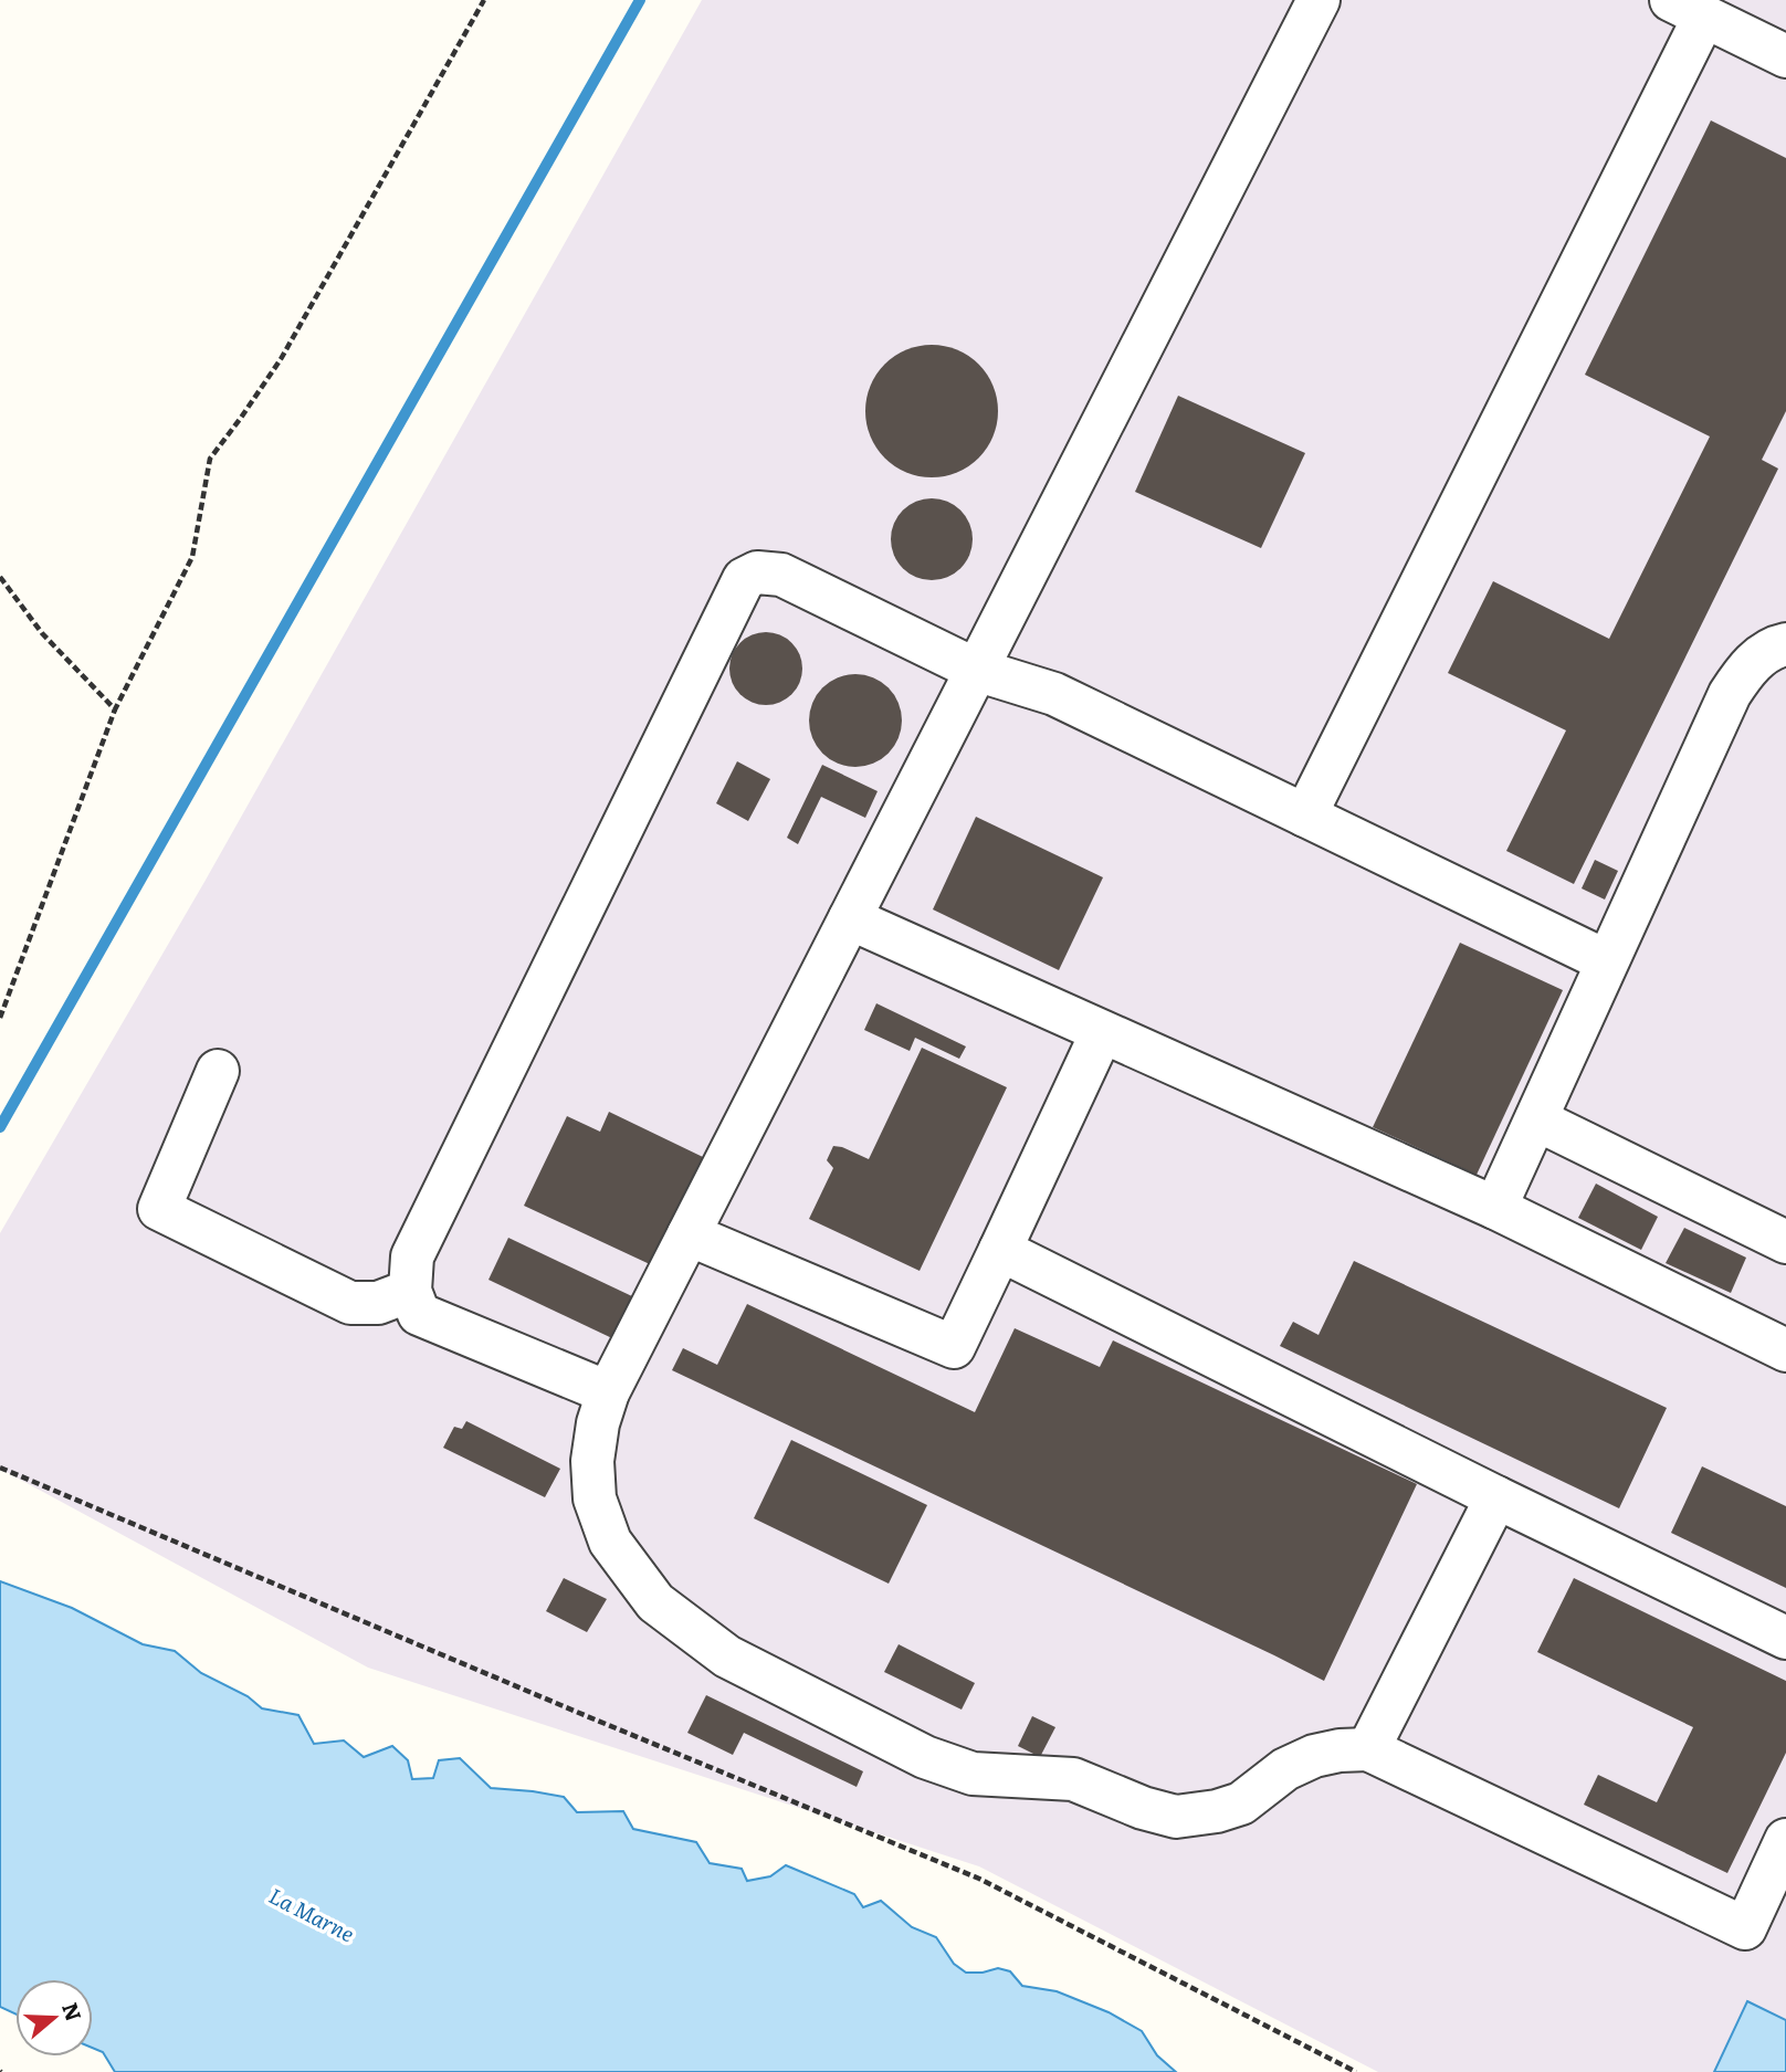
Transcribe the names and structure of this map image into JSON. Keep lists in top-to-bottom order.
{
  "water": ["La Marne"],
  "north": "right"
}
